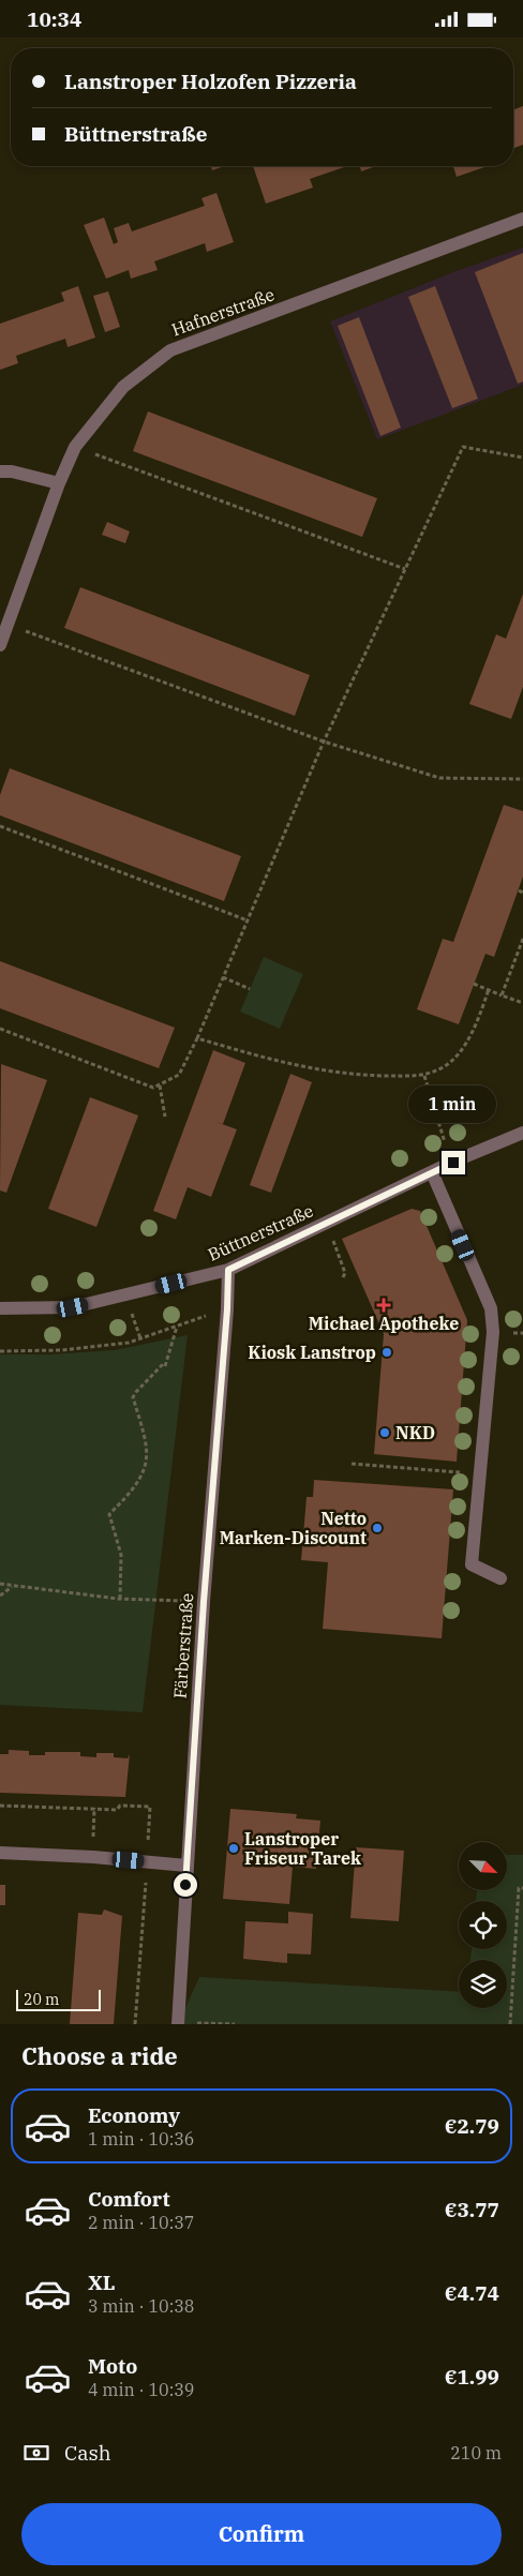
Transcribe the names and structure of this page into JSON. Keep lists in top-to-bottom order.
{
  "streets": {
    "street": ["Hafnerstraße", "Büttnerstraße", "Färberstraße"]
  },
  "crossings": [
    ["Büttnerstraße", "Färberstraße"]
  ],
  "places": {
    "health": ["Michael Apotheke"],
    "other": [
      "Kiosk Lanstrop",
      "NKD",
      "Netto Marken-Discount",
      "Lanstroper Friseur Tarek"
    ]
  },
  "scale_bar": "20 m",
  "north": "bottom right",
  "page": {
    "status": "10:34",
    "banner": ["Lanstroper Holzofen Pizzeria", "Büttnerstraße"],
    "bubble": "1 min",
    "scale": "20 m",
    "heading": "Choose a ride",
    "list": [
      {
        "name": "Economy",
        "note": "1 min · 10:36",
        "value": "€2.79"
      },
      {
        "name": "Comfort",
        "note": "2 min · 10:37",
        "value": "€3.77"
      },
      {
        "name": "XL",
        "note": "3 min · 10:38",
        "value": "€4.74"
      },
      {
        "name": "Moto",
        "note": "4 min · 10:39",
        "value": "€1.99"
      }
    ],
    "pay": ["Cash", "210 m"],
    "buttons": "Confirm"
  }
}
